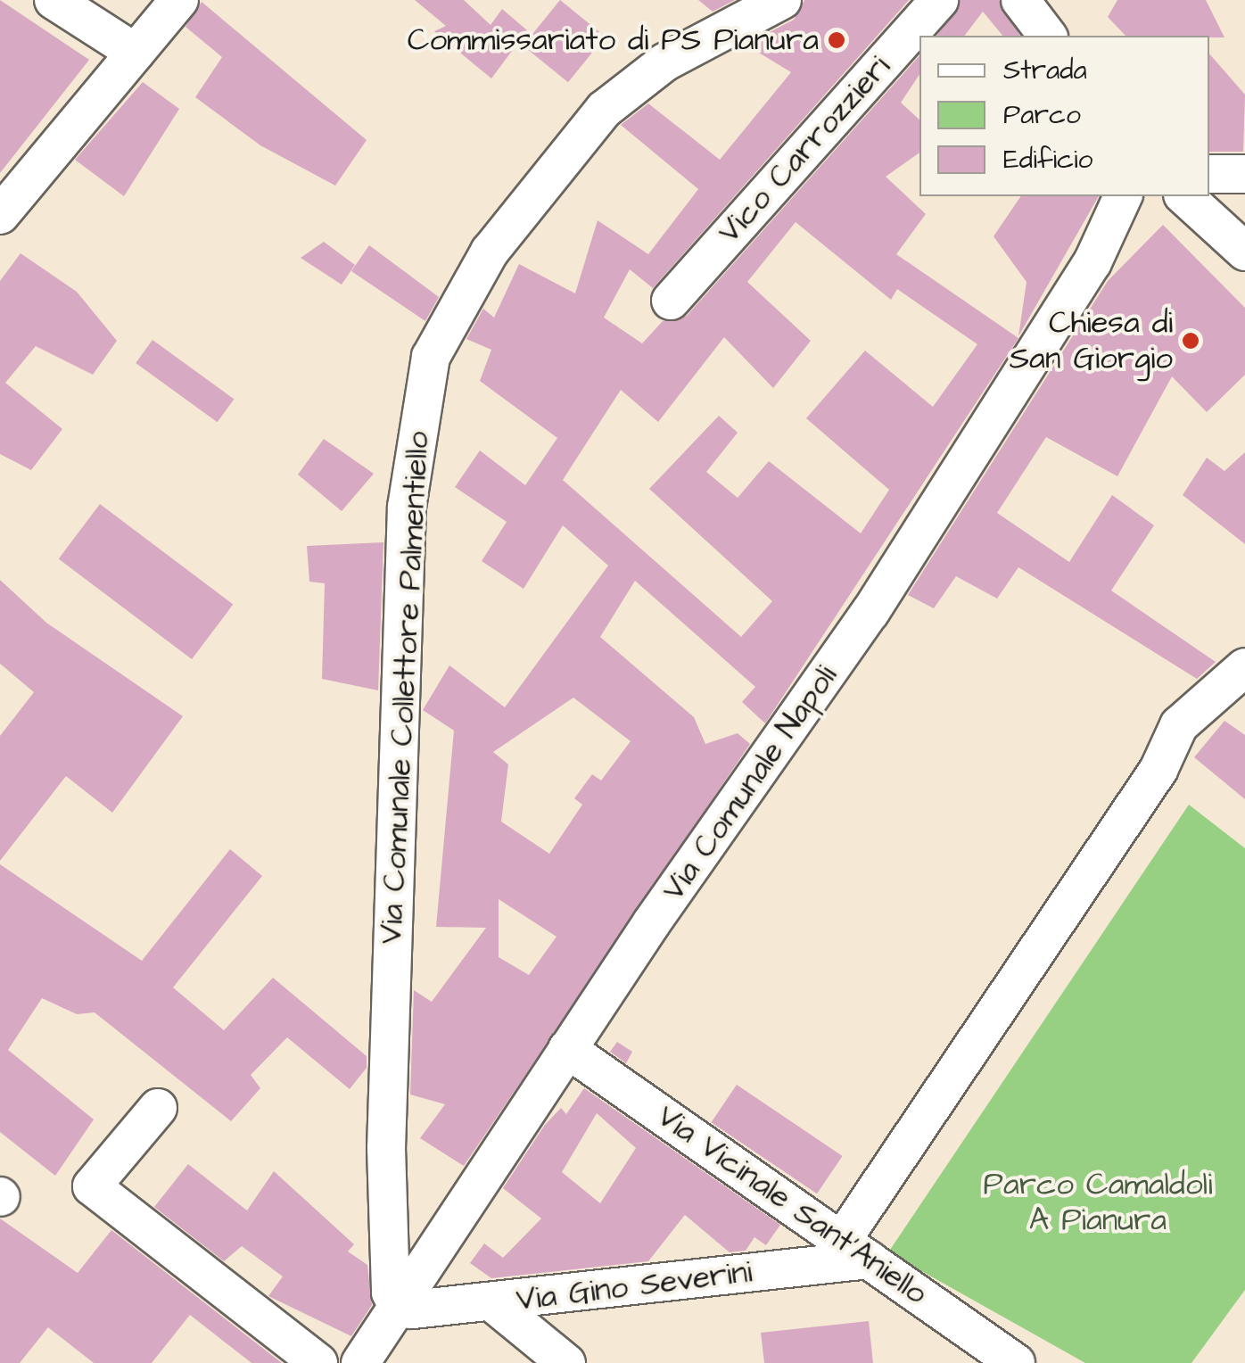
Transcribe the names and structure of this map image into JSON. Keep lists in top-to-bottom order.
{
  "streets": {
    "street": [
      "Vico Carrozzieri",
      "Via Comunale Collettore Palmentiello",
      "Via Comunale Napoli",
      "Via Vicinale Sant'Aniello",
      "Via Gino Severini"
    ]
  },
  "crossings": [
    ["Via Comunale Collettore Palmentiello", "Via Comunale Napoli"],
    ["Via Comunale Collettore Palmentiello", "Via Gino Severini"],
    ["Via Comunale Napoli", "Via Vicinale Sant'Aniello"],
    ["Via Comunale Napoli", "Via Gino Severini"],
    ["Via Vicinale Sant'Aniello", "Via Gino Severini"]
  ],
  "parks": ["Parco Camaldoli A Pianura"],
  "places": ["Commissariato di PS Pianura", "Chiesa di San Giorgio"],
  "legend": ["Strada", "Parco", "Edificio"]
}
